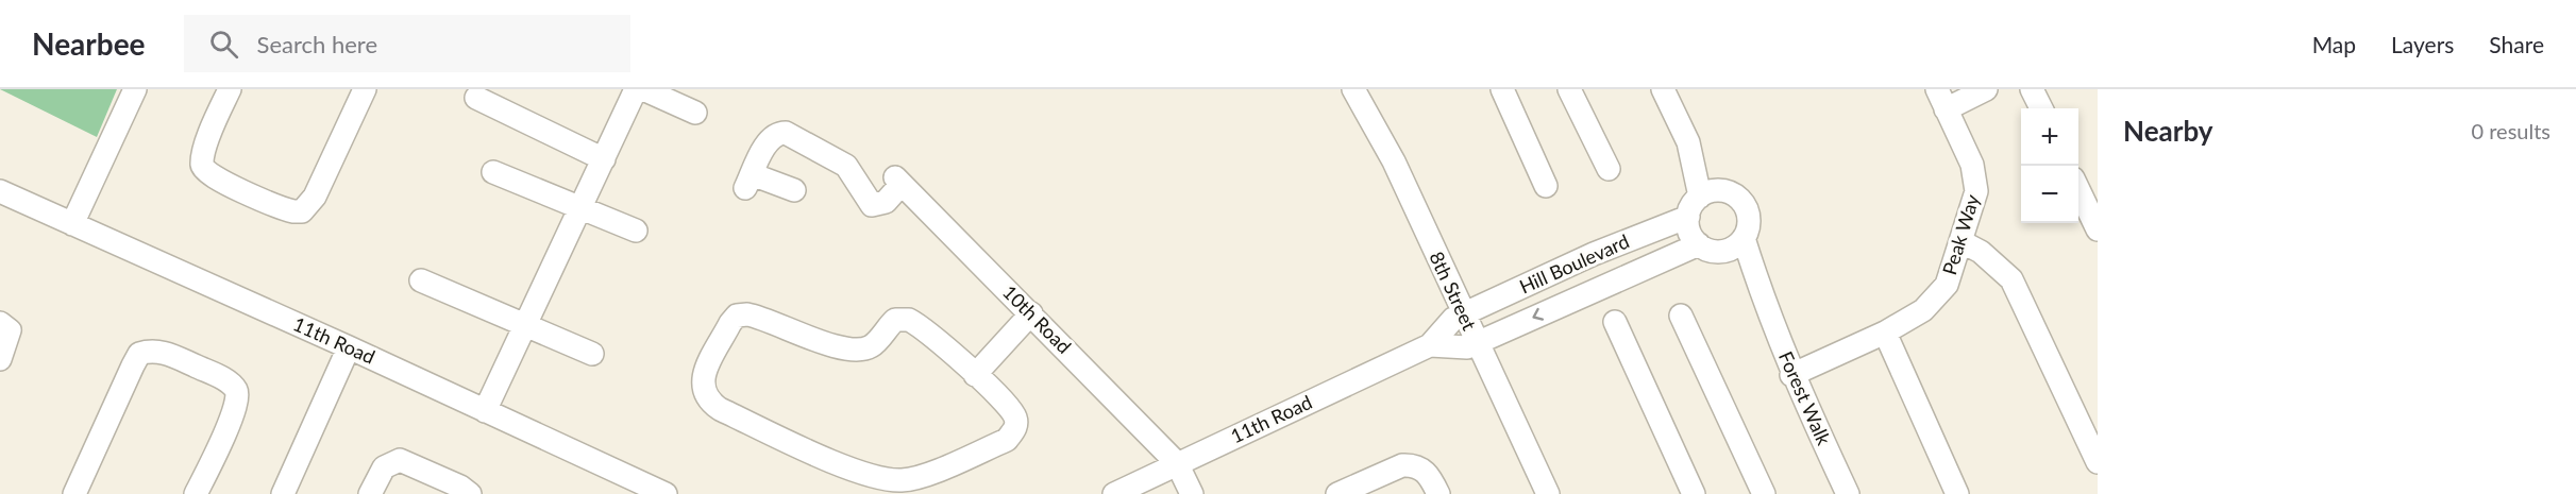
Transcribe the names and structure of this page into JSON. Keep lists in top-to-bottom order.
{
  "streets": {
    "street": [
      "Peak Way",
      "Hill Boulevard",
      "8th Street",
      "10th Road",
      "11th Road",
      "Forest Walk"
    ]
  },
  "crossings": [
    ["Peak Way", "Forest Walk"],
    ["Hill Boulevard", "8th Street"],
    ["Hill Boulevard", "11th Road"],
    ["Hill Boulevard", "Forest Walk"],
    ["8th Street", "11th Road"],
    ["10th Road", "11th Road"]
  ],
  "page": {
    "header": "Nearbee",
    "search": "Search here",
    "nav": ["Map", "Layers", "Share"],
    "heading": ["Nearby", "0 results"],
    "map_buttons": ["+", "−"]
  }
}
